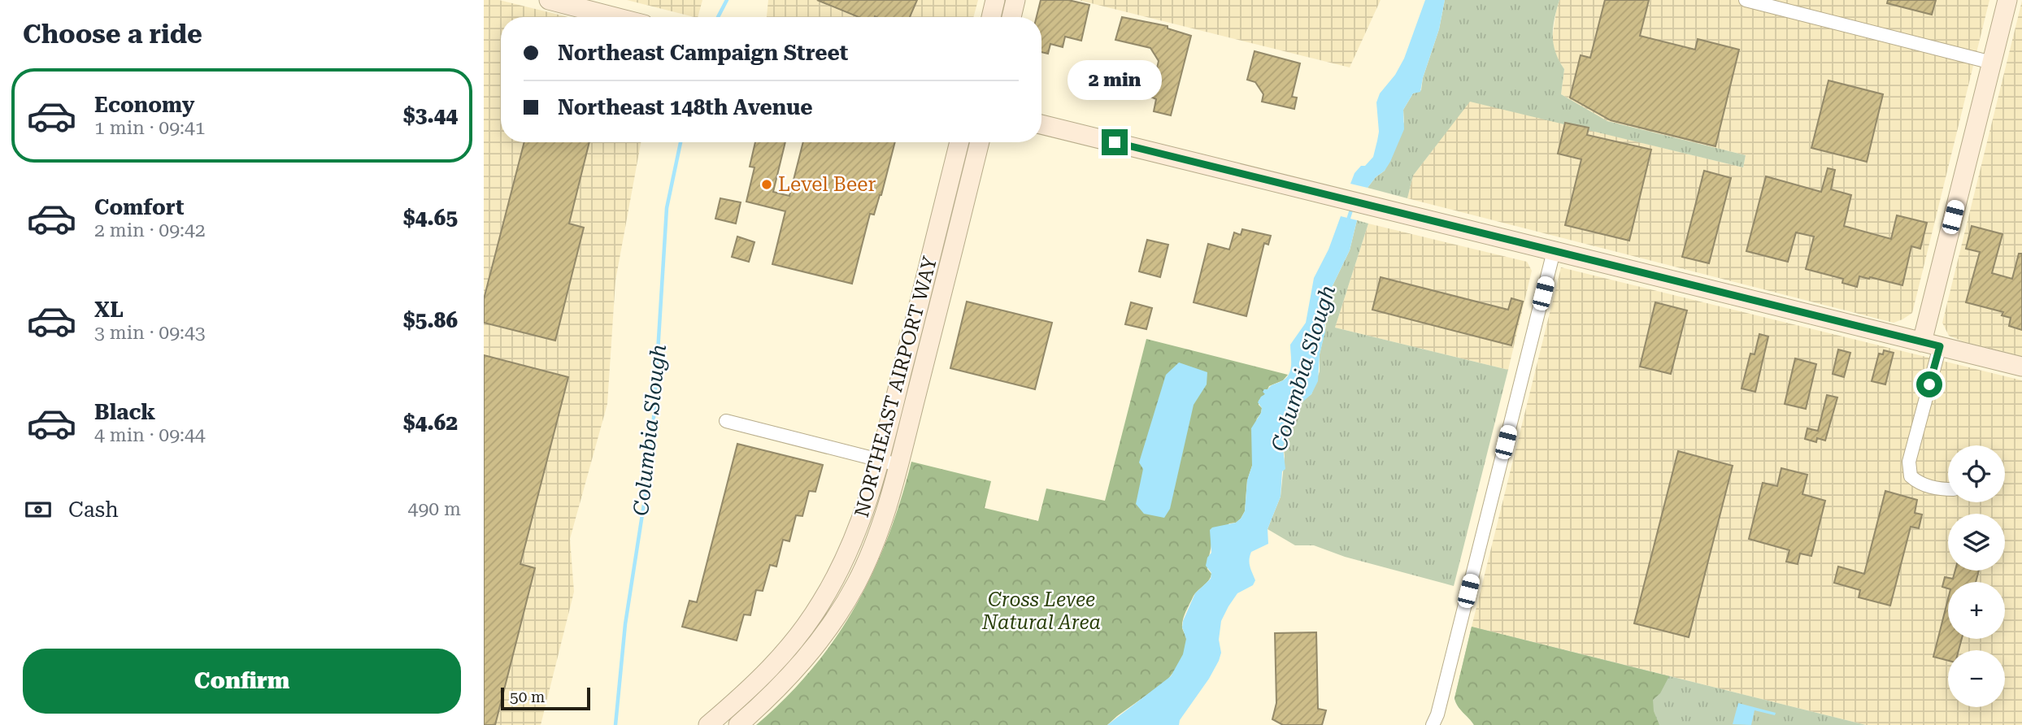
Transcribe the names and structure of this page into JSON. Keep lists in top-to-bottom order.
{
  "streets": {
    "street": ["NORTHEAST AIRPORT WAY"]
  },
  "water": ["Columbia Slough"],
  "parks": ["Cross Levee Natural Area"],
  "places": ["Level Beer"],
  "scale_bar": "50 m",
  "page": {
    "heading": "Choose a ride",
    "banner": ["Northeast Campaign Street", "Northeast 148th Avenue"],
    "bubble": "2 min",
    "list": [
      {
        "name": "Economy",
        "note": "1 min · 09:41",
        "value": "$3.44"
      },
      {
        "name": "Comfort",
        "note": "2 min · 09:42",
        "value": "$4.65"
      },
      {
        "name": "XL",
        "note": "3 min · 09:43",
        "value": "$5.86"
      },
      {
        "name": "Black",
        "note": "4 min · 09:44",
        "value": "$4.62"
      }
    ],
    "map_buttons": ["+", "−"],
    "pay": ["Cash", "490 m"],
    "buttons": "Confirm",
    "scale": "50 m"
  }
}
